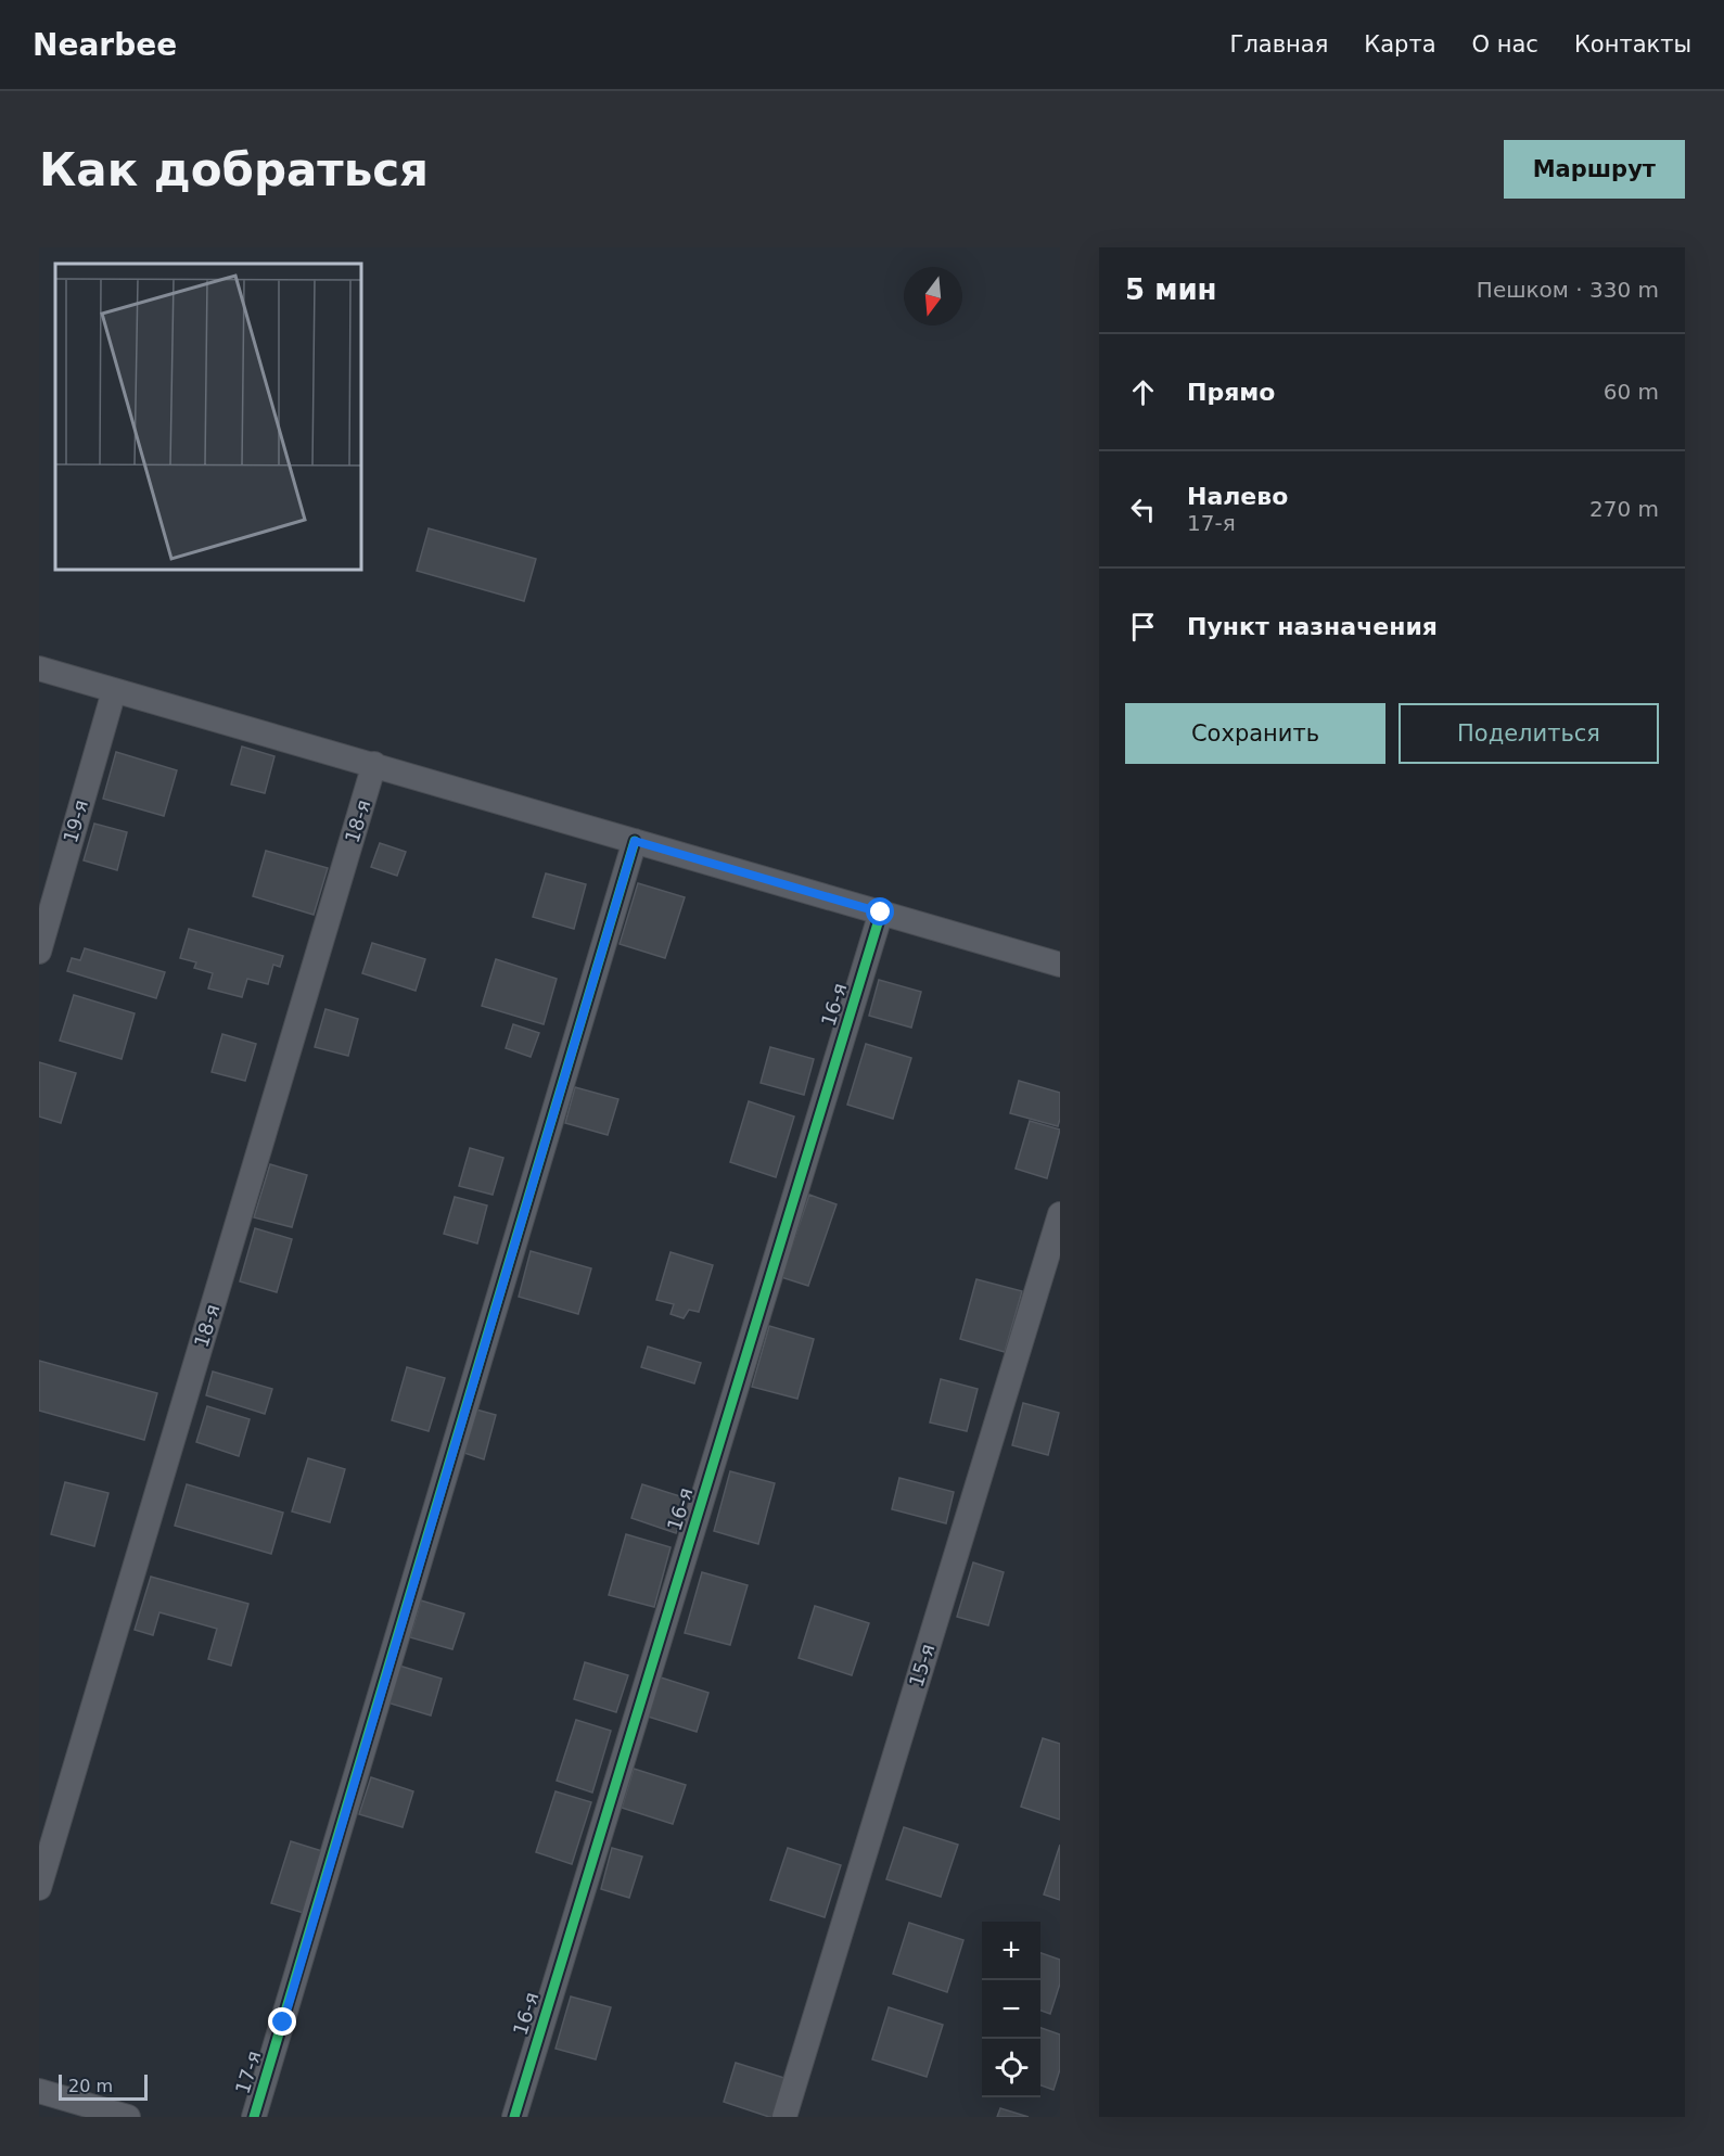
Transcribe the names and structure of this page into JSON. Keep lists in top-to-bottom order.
{
  "streets": {
    "street": [
      "19-я",
      "18-я",
      "16-я",
      "15-я",
      "17-я"
    ]
  },
  "scale_bar": "20 m",
  "north": "bottom",
  "page": {
    "header": "Nearbee",
    "nav": [
      "Главная",
      "Карта",
      "О нас",
      "Контакты"
    ],
    "buttons": [
      "Маршрут",
      ["Сохранить", "Поделиться"]
    ],
    "title": "Как добраться",
    "heading": ["5 мин", "Пешком · 330 m"],
    "list": [
      ["Прямо", "60 m"],
      ["Налево", "17-я", "270 m"],
      "Пункт назначения"
    ],
    "map_buttons": ["+", "−"],
    "scale": "20 m"
  }
}
